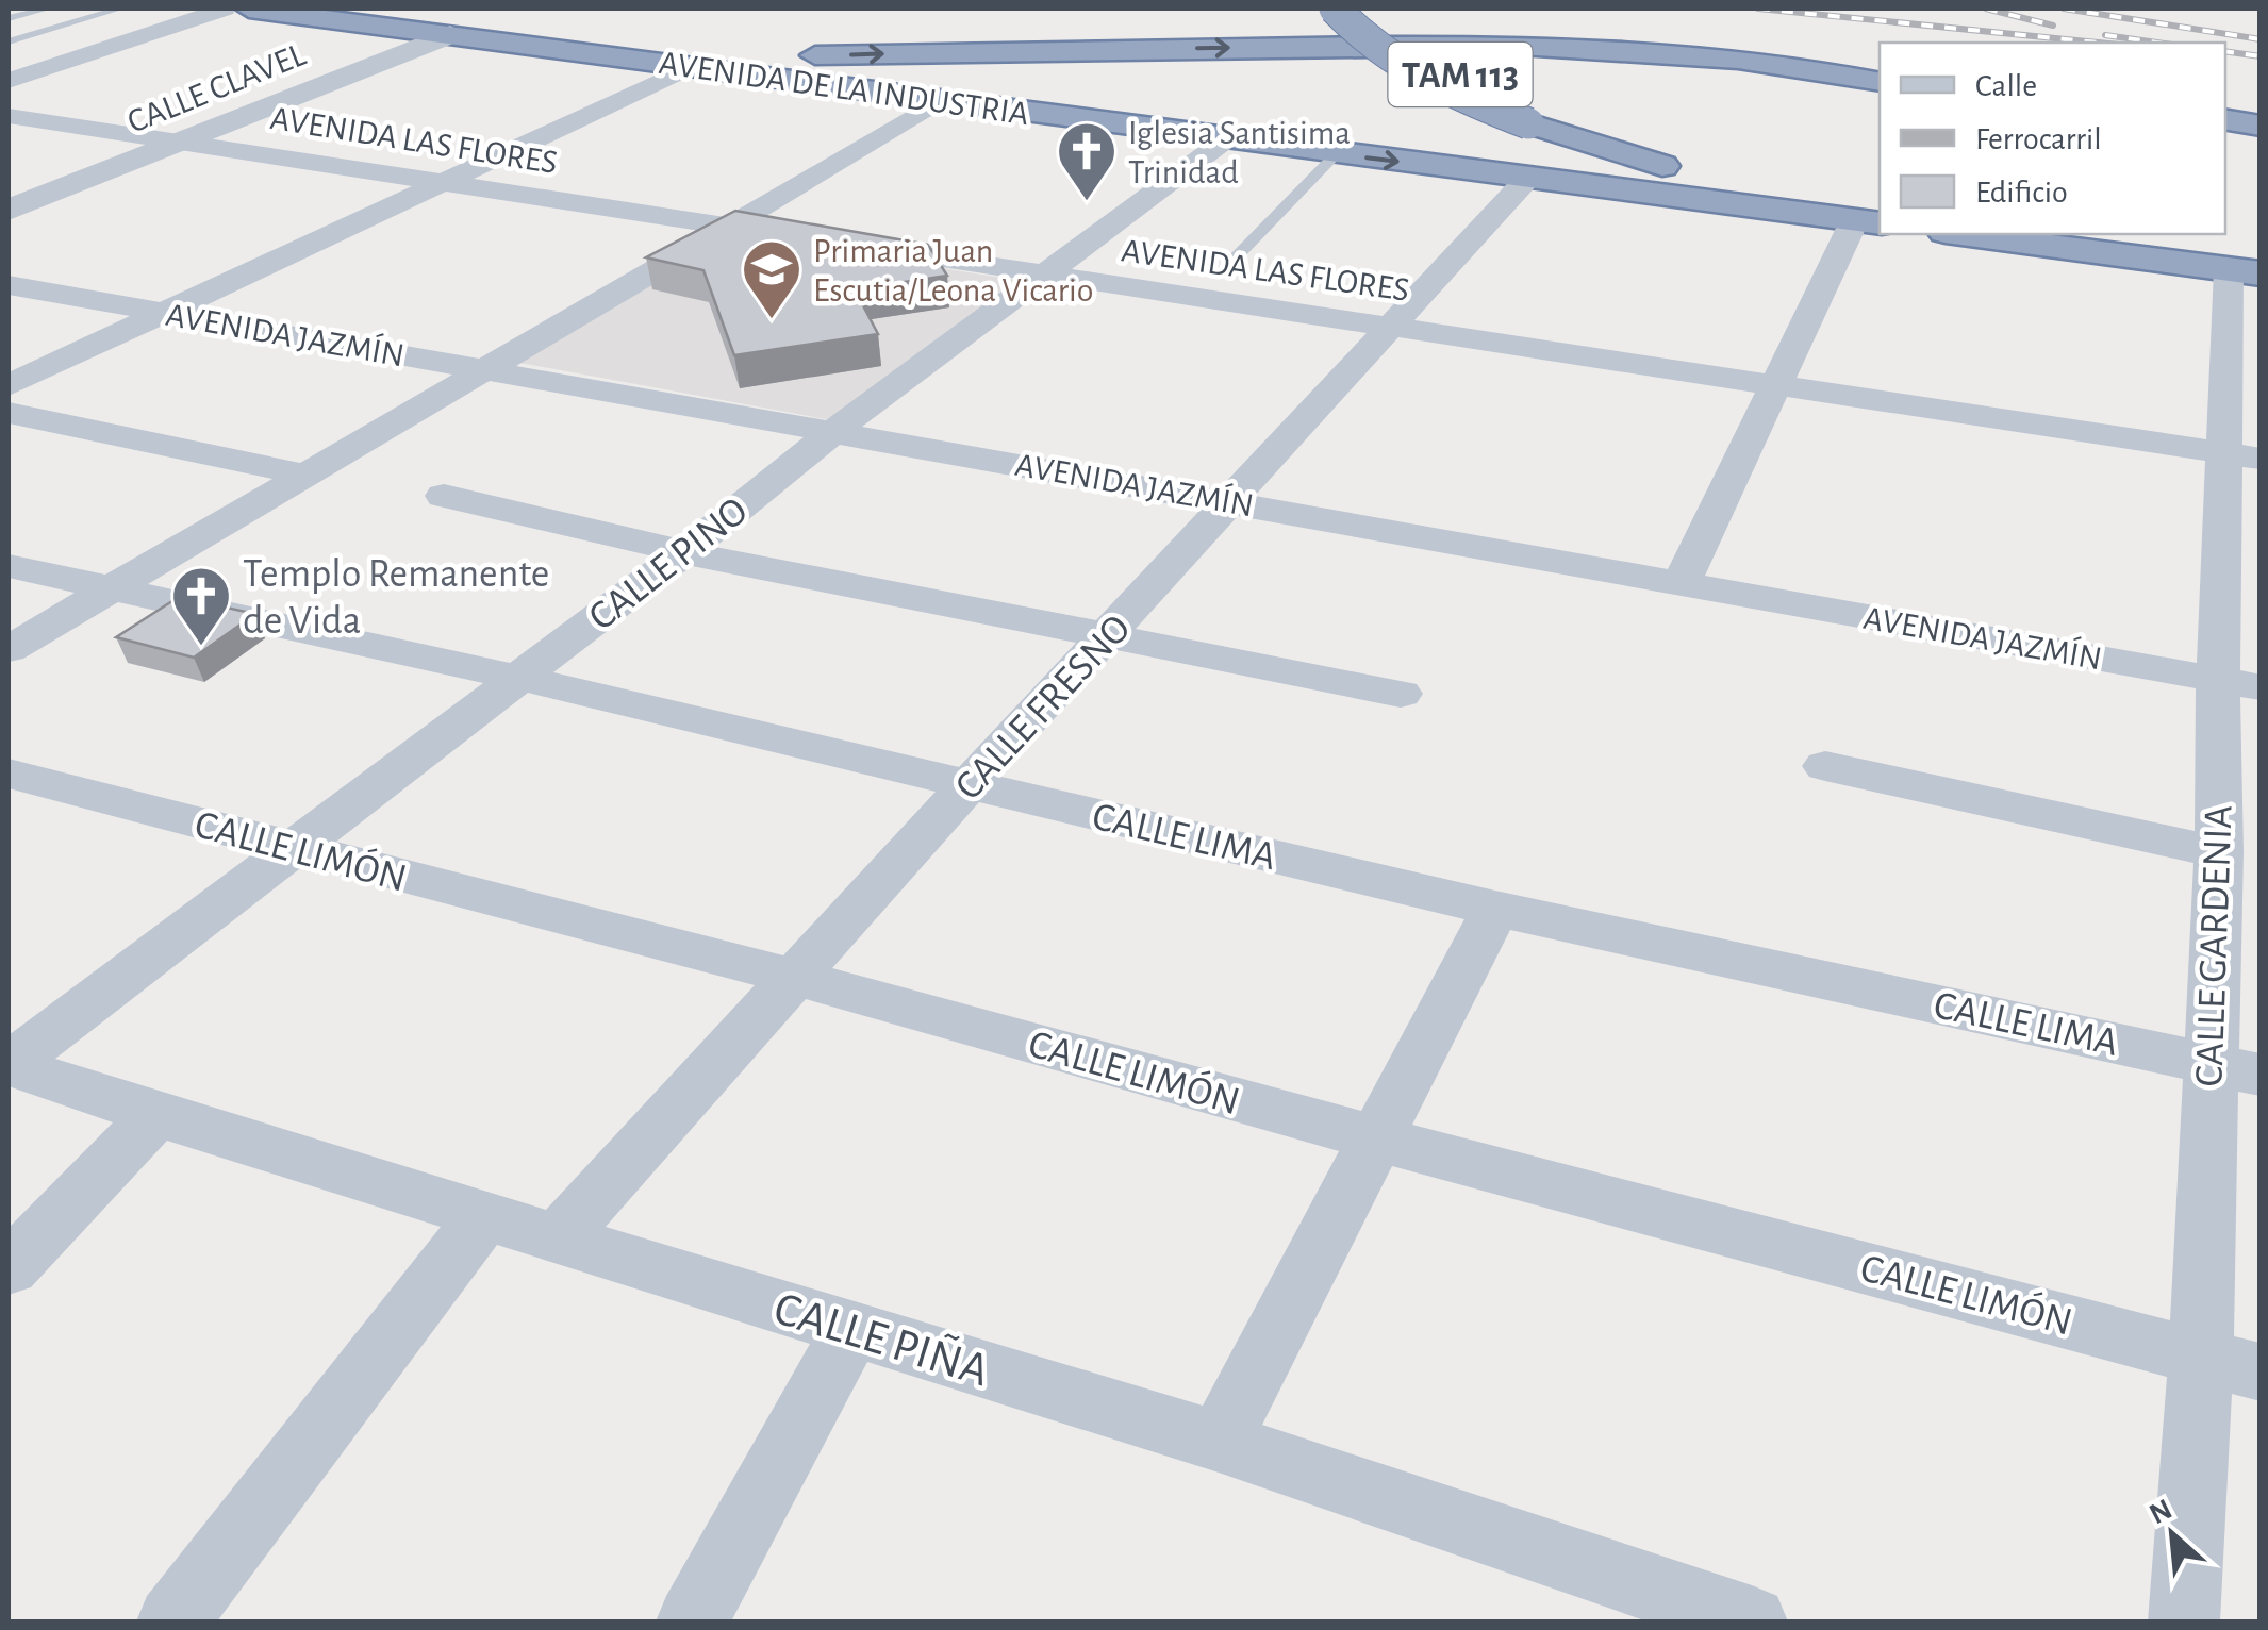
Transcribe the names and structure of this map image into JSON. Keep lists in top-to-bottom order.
{
  "streets": {
    "highway": ["TAM 113", "AVENIDA DE LA INDUSTRIA"],
    "street": [
      "CALLE CLAVEL",
      "AVENIDA LAS FLORES",
      "AVENIDA JAZMÍN",
      "CALLE PINO",
      "CALLE FRESNO",
      "CALLE LIMA",
      "CALLE LIMÓN",
      "CALLE GARDENIA",
      "CALLE PIÑA"
    ]
  },
  "crossings": [
    ["CALLE CLAVEL", "AVENIDA DE LA INDUSTRIA"],
    ["CALLE CLAVEL", "AVENIDA LAS FLORES"],
    ["AVENIDA DE LA INDUSTRIA", "CALLE PINO"],
    ["AVENIDA DE LA INDUSTRIA", "CALLE FRESNO"],
    ["AVENIDA LAS FLORES", "CALLE PINO"],
    ["AVENIDA LAS FLORES", "CALLE FRESNO"],
    ["AVENIDA LAS FLORES", "CALLE GARDENIA"],
    ["AVENIDA JAZMÍN", "CALLE PINO"],
    ["AVENIDA JAZMÍN", "CALLE FRESNO"],
    ["AVENIDA JAZMÍN", "CALLE GARDENIA"],
    ["CALLE PINO", "CALLE LIMA"],
    ["CALLE PINO", "CALLE LIMÓN"],
    ["CALLE PINO", "CALLE PIÑA"],
    ["CALLE FRESNO", "CALLE LIMA"],
    ["CALLE FRESNO", "CALLE LIMÓN"],
    ["CALLE FRESNO", "CALLE PIÑA"],
    ["CALLE LIMA", "CALLE GARDENIA"],
    ["CALLE LIMÓN", "CALLE GARDENIA"]
  ],
  "places": {
    "church": ["Iglesia Santisima Trinidad", "Templo Remanente de Vida"],
    "school or university": ["Primaria Juan Escutia/Leona Vicario"]
  },
  "legend": ["Calle", "Ferrocarril", "Edificio"],
  "north": "top left"
}
